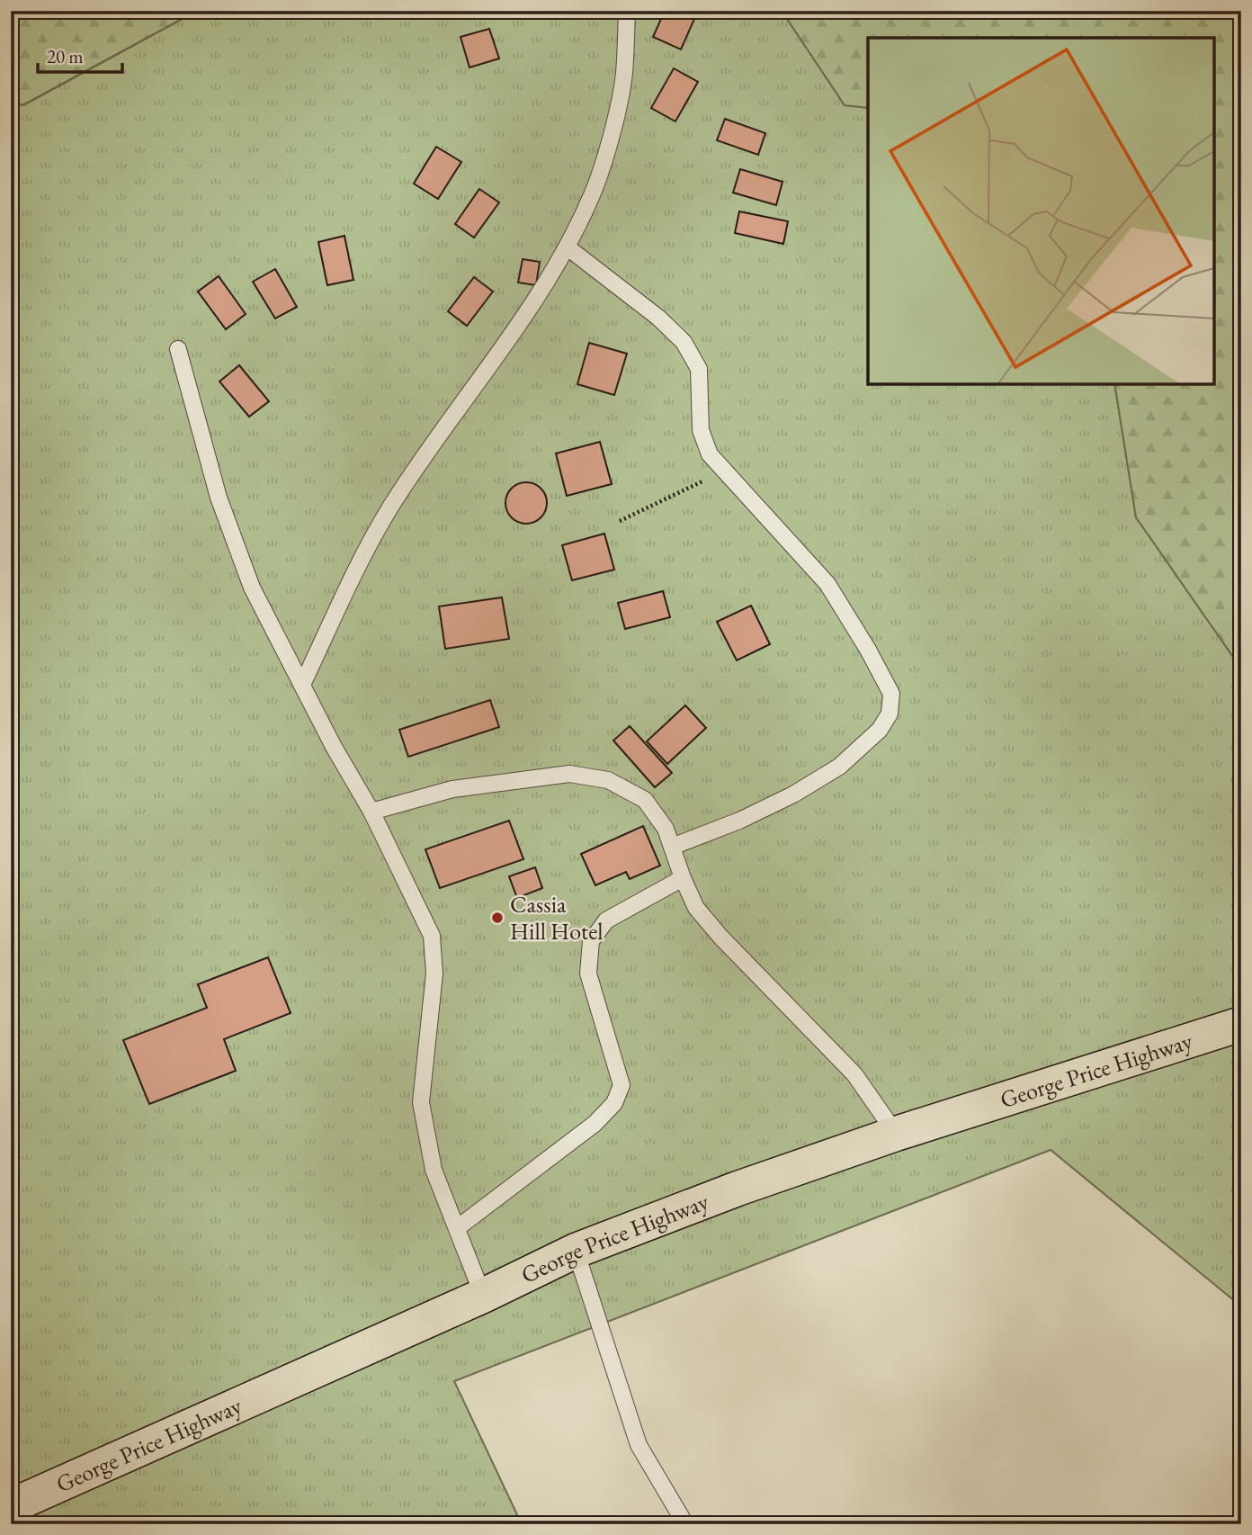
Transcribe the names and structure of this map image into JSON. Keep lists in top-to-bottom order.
{
  "streets": {
    "highway": ["George Price Highway"]
  },
  "places": ["Cassia Hill Hotel"],
  "scale_bar": "20 m"
}
